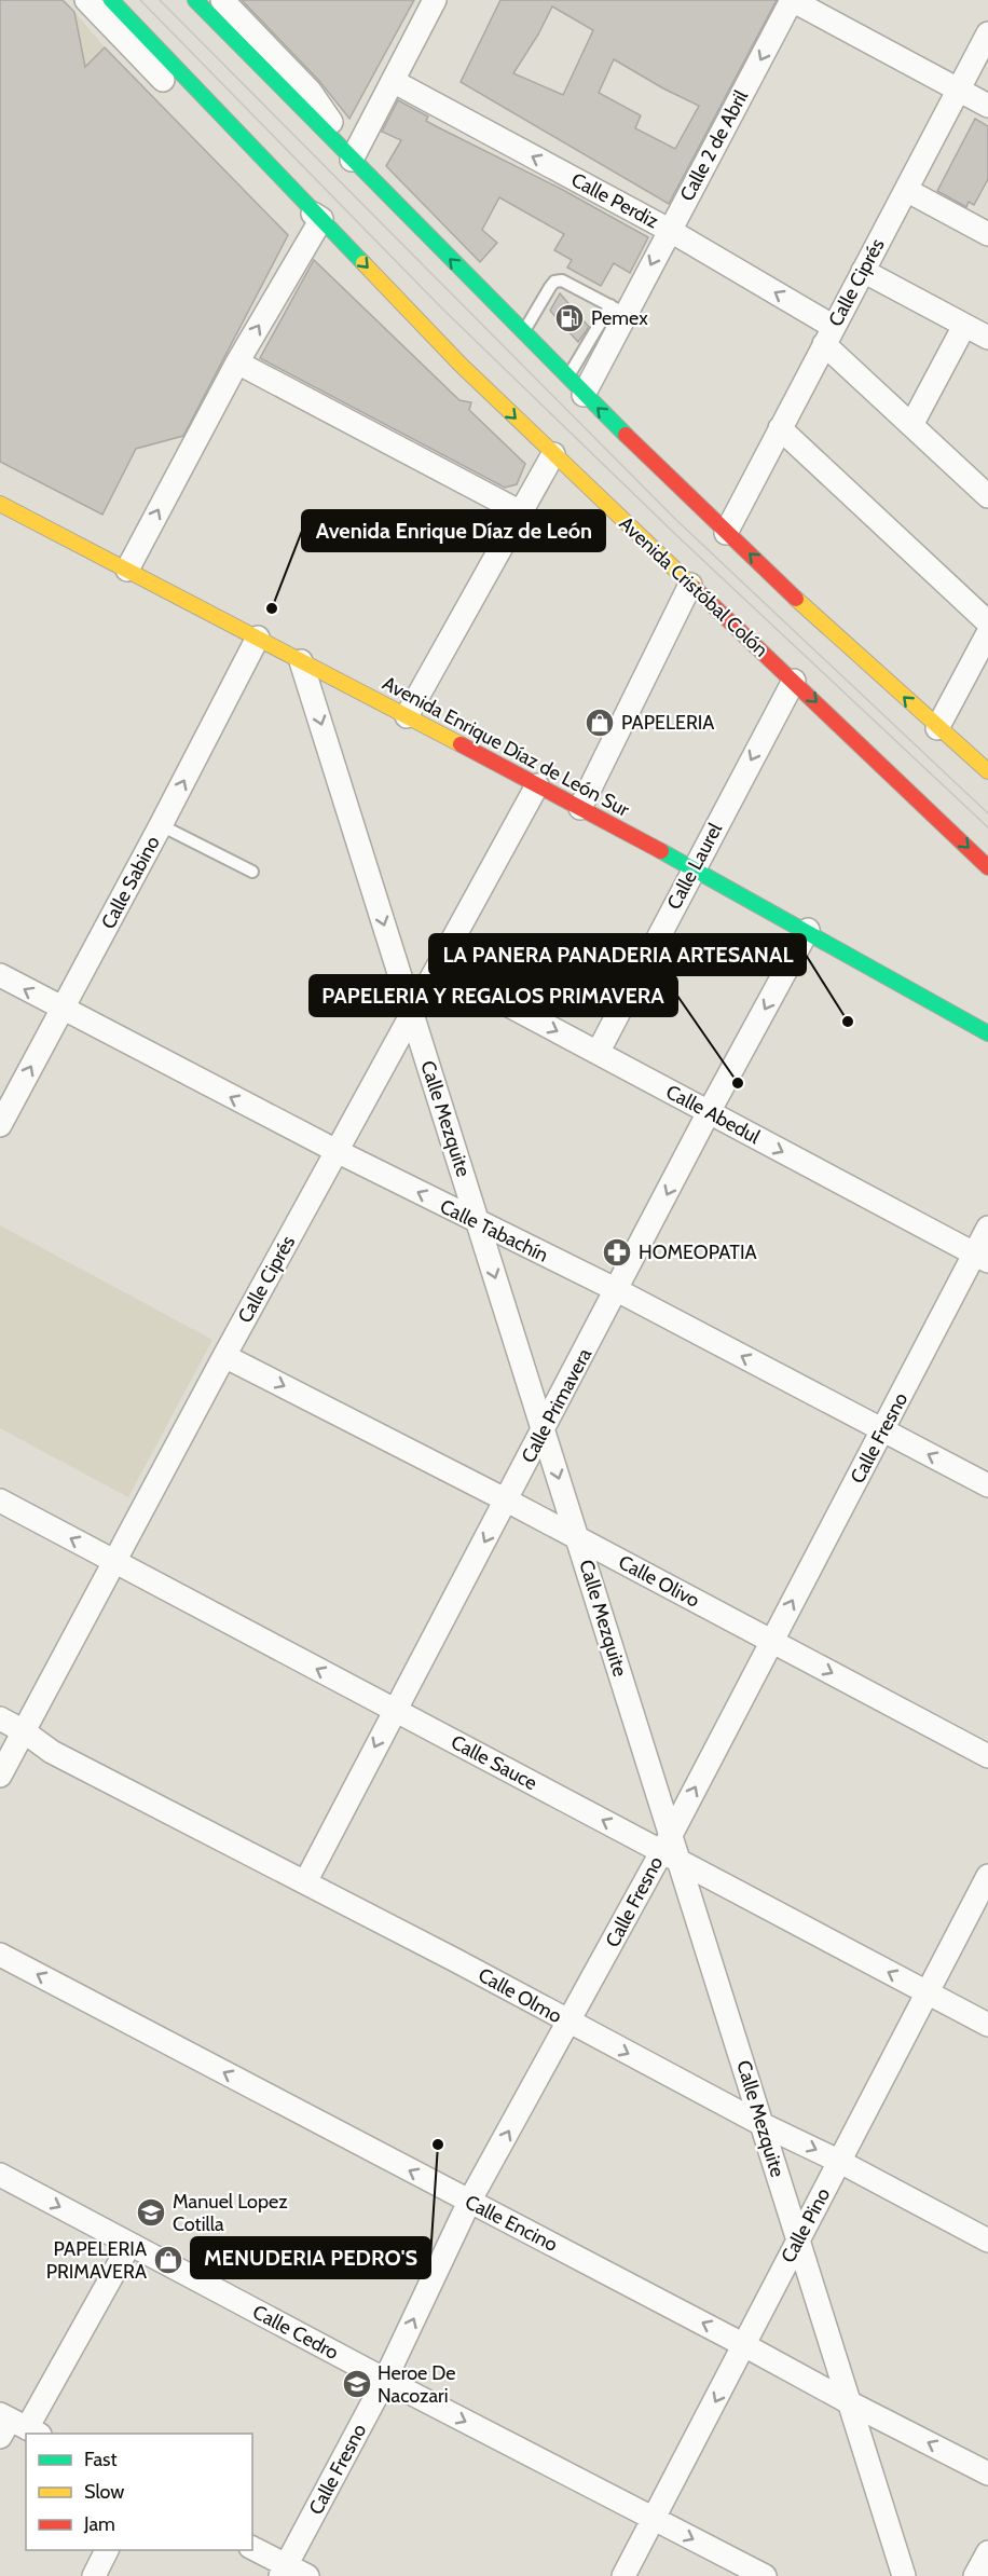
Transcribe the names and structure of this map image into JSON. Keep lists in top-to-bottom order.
{
  "streets": {
    "main road": ["Avenida Cristóbal Colón", "Avenida Enrique Díaz de León Sur"],
    "street": [
      "Calle 2 de Abril",
      "Calle Perdiz",
      "Calle Ciprés",
      "Calle Laurel",
      "Calle Sabino",
      "Calle Abedul",
      "Calle Mezquite",
      "Calle Tabachín",
      "Calle Primavera",
      "Calle Fresno",
      "Calle Olivo",
      "Calle Sauce",
      "Calle Olmo",
      "Calle Encino",
      "Calle Pino",
      "Calle Cedro"
    ]
  },
  "crossings": [
    ["Calle 2 de Abril", "Calle Perdiz"],
    ["Calle Perdiz", "Calle Ciprés"],
    ["Calle Ciprés", "Avenida Enrique Díaz de León Sur"],
    ["Calle Ciprés", "Calle Abedul"],
    ["Calle Ciprés", "Calle Mezquite"],
    ["Calle Ciprés", "Calle Tabachín"],
    ["Calle Ciprés", "Calle Olivo"],
    ["Calle Ciprés", "Calle Sauce"],
    ["Calle Ciprés", "Calle Olmo"],
    ["Avenida Cristóbal Colón", "Calle Laurel"],
    ["Avenida Enrique Díaz de León Sur", "Calle Laurel"],
    ["Avenida Enrique Díaz de León Sur", "Calle Sabino"],
    ["Avenida Enrique Díaz de León Sur", "Calle Mezquite"],
    ["Avenida Enrique Díaz de León Sur", "Calle Primavera"],
    ["Calle Laurel", "Calle Abedul"],
    ["Calle Sabino", "Calle Tabachín"],
    ["Calle Abedul", "Calle Primavera"],
    ["Calle Abedul", "Calle Fresno"],
    ["Calle Mezquite", "Calle Tabachín"],
    ["Calle Mezquite", "Calle Primavera"],
    ["Calle Mezquite", "Calle Fresno"],
    ["Calle Mezquite", "Calle Olivo"],
    ["Calle Mezquite", "Calle Sauce"],
    ["Calle Mezquite", "Calle Olmo"],
    ["Calle Mezquite", "Calle Encino"],
    ["Calle Mezquite", "Calle Pino"],
    ["Calle Tabachín", "Calle Primavera"],
    ["Calle Tabachín", "Calle Fresno"],
    ["Calle Primavera", "Calle Olivo"],
    ["Calle Primavera", "Calle Sauce"],
    ["Calle Primavera", "Calle Olmo"],
    ["Calle Fresno", "Calle Olivo"],
    ["Calle Fresno", "Calle Sauce"],
    ["Calle Fresno", "Calle Olmo"],
    ["Calle Fresno", "Calle Encino"],
    ["Calle Fresno", "Calle Cedro"],
    ["Calle Sauce", "Calle Pino"],
    ["Calle Olmo", "Calle Pino"],
    ["Calle Encino", "Calle Pino"],
    ["Calle Pino", "Calle Cedro"]
  ],
  "one_way": [
    "Calle 2 de Abril",
    "Calle Perdiz",
    "Calle Sabino",
    "Calle Abedul",
    "Calle Tabachín",
    "Calle Primavera",
    "Calle Fresno",
    "Calle Olivo",
    "Calle Sauce",
    "Calle Encino",
    "Calle Cedro"
  ],
  "places": {
    "fuel station": ["Pemex"],
    "other": [
      "Avenida Enrique Díaz de León",
      "LA PANERA PANADERIA ARTESANAL",
      "PAPELERIA Y REGALOS PRIMAVERA",
      "MENUDERIA PEDRO'S"
    ],
    "shop": ["PAPELERIA", "PAPELERIA PRIMAVERA"],
    "pharmacy": ["HOMEOPATIA"],
    "school or university": ["Manuel Lopez Cotilla", "Heroe De Nacozari"]
  },
  "legend": ["Fast", "Slow", "Jam"]
}
